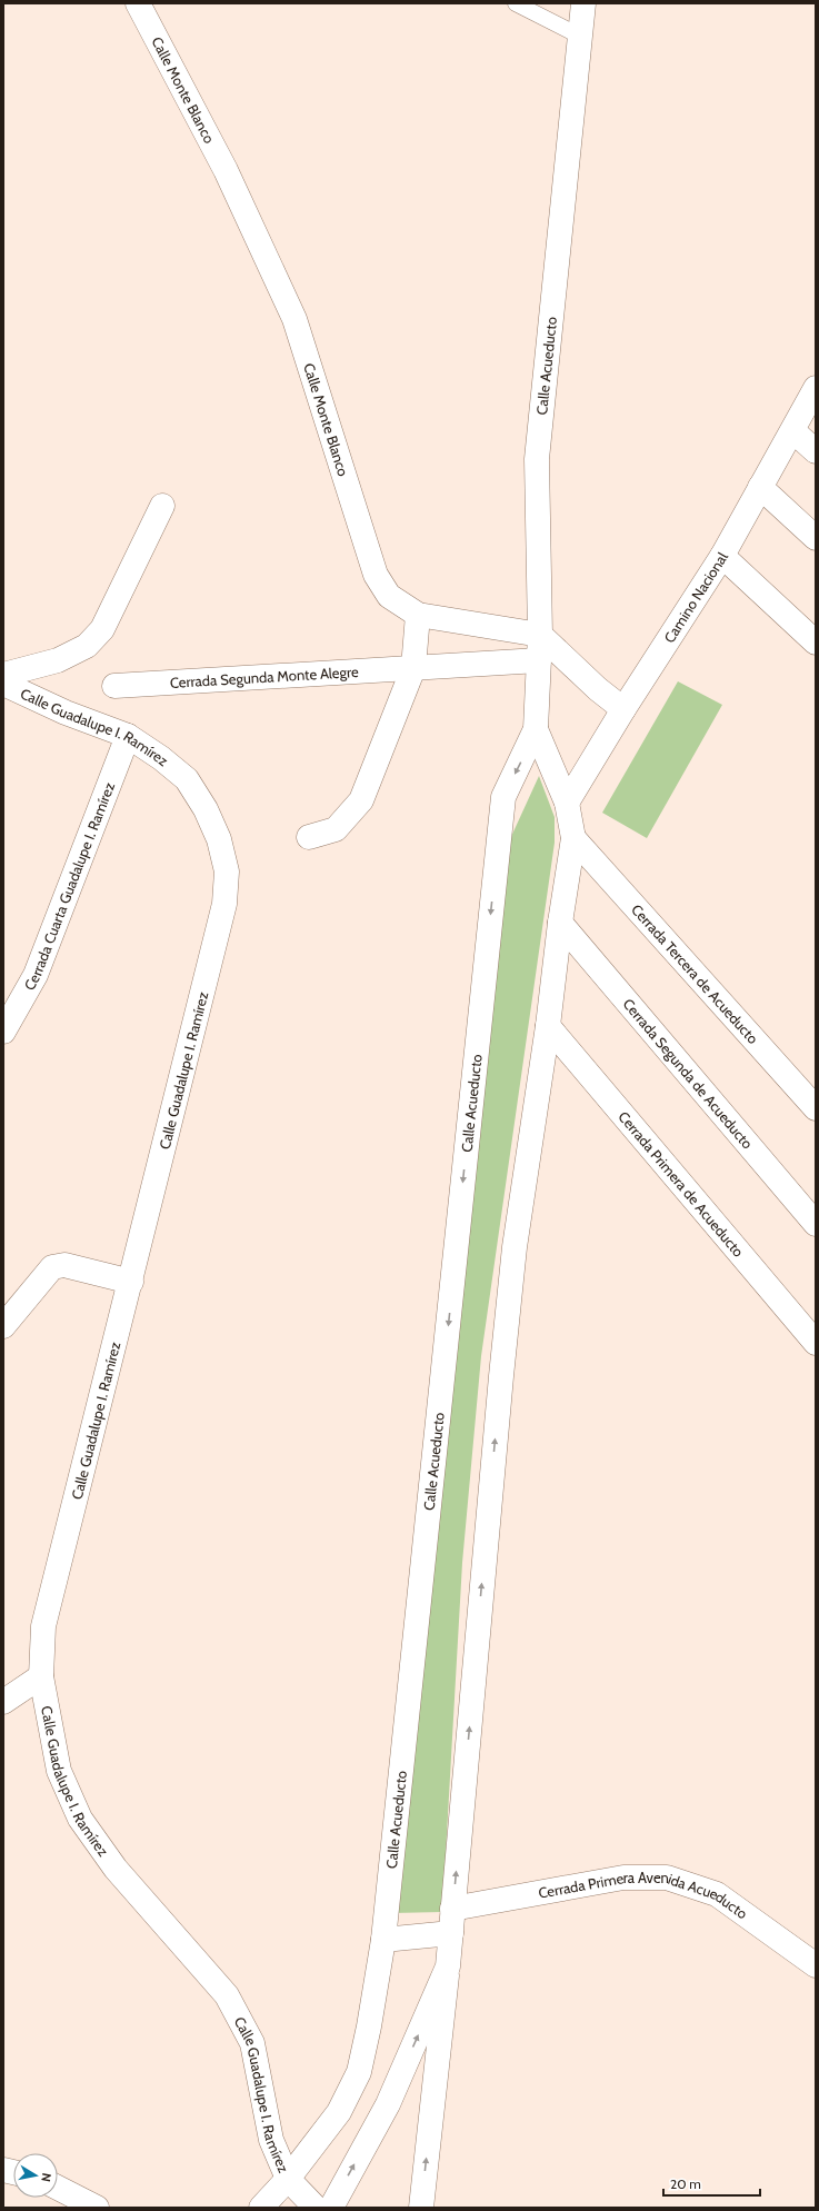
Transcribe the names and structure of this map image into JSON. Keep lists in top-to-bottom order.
{
  "streets": {
    "street": [
      "Calle Monte Blanco",
      "Calle Acueducto",
      "Camino Nacional",
      "Cerrada Segunda Monte Alegre",
      "Calle Guadalupe I. Ramírez",
      "Cerrada Cuarta Guadalupe I. Ramírez",
      "Cerrada Tercera de Acueducto",
      "Cerrada Segunda de Acueducto",
      "Cerrada Primera de Acueducto",
      "Cerrada Primera Avenida Acueducto"
    ]
  },
  "crossings": [
    ["Calle Monte Blanco", "Calle Acueducto"],
    ["Calle Acueducto", "Camino Nacional"],
    ["Calle Acueducto", "Cerrada Segunda Monte Alegre"],
    ["Calle Acueducto", "Calle Guadalupe I. Ramírez"],
    ["Calle Acueducto", "Cerrada Tercera de Acueducto"],
    ["Calle Acueducto", "Cerrada Segunda de Acueducto"],
    ["Calle Acueducto", "Cerrada Primera de Acueducto"],
    ["Calle Acueducto", "Cerrada Primera Avenida Acueducto"],
    ["Calle Guadalupe I. Ramírez", "Cerrada Cuarta Guadalupe I. Ramírez"]
  ],
  "scale_bar": "20 m",
  "north": "right"
}
